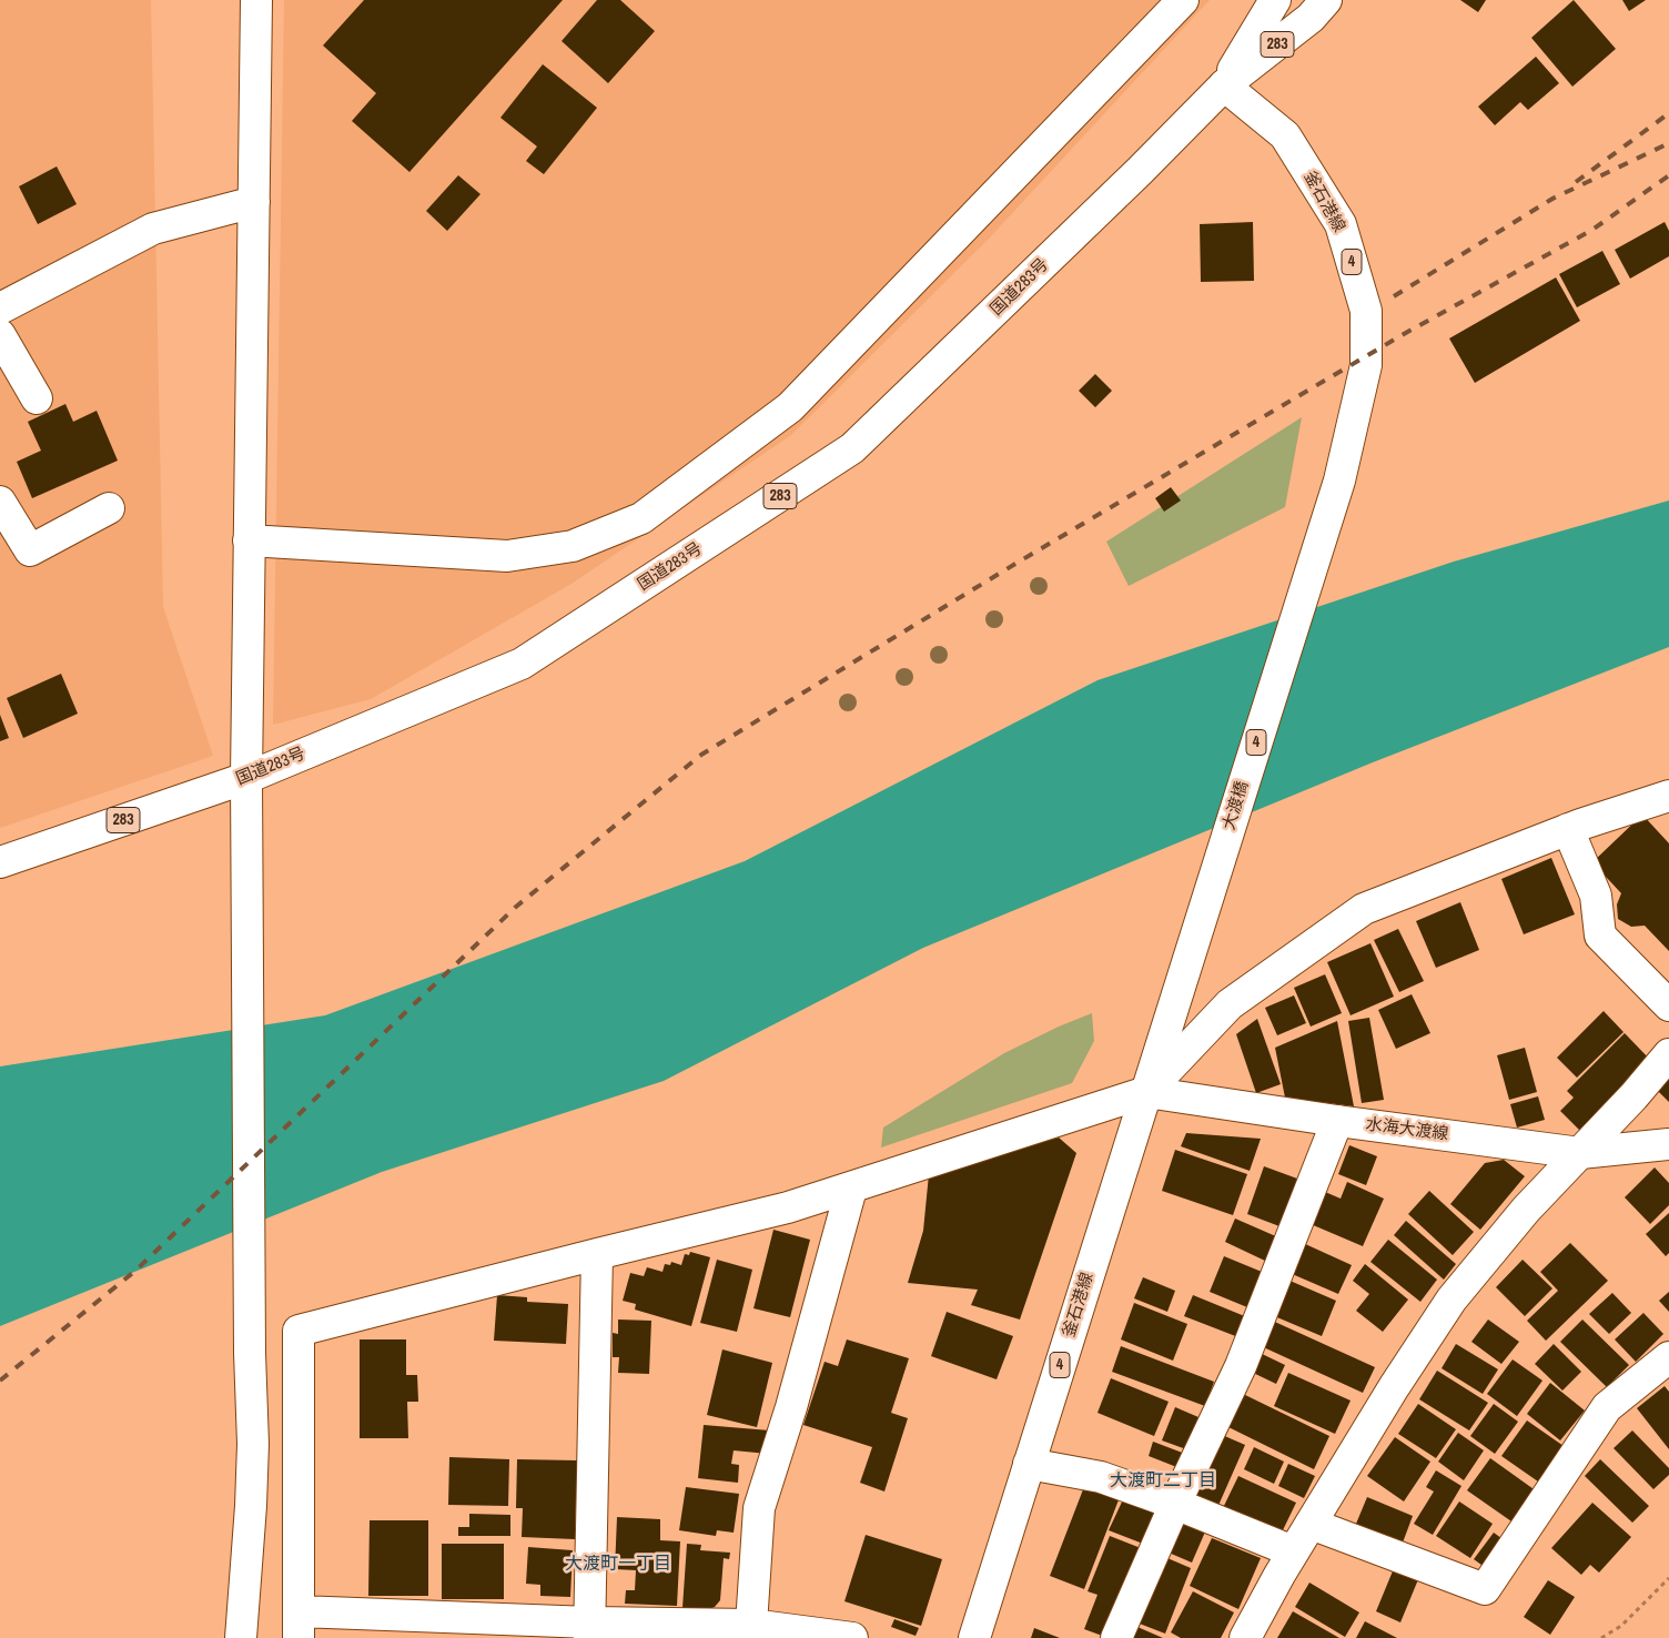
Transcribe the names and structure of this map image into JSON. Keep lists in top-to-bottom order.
{
  "streets": {
    "main road": [
      "283",
      "釜石港線",
      "4",
      "国道283号",
      "大渡橋",
      "水海大渡線"
    ]
  },
  "crossings": [
    ["釜石港線", "国道283号"],
    ["釜石港線", "大渡橋"],
    ["釜石港線", "水海大渡線"]
  ],
  "districts": ["大渡町二丁目", "大渡町一丁目"]
}
